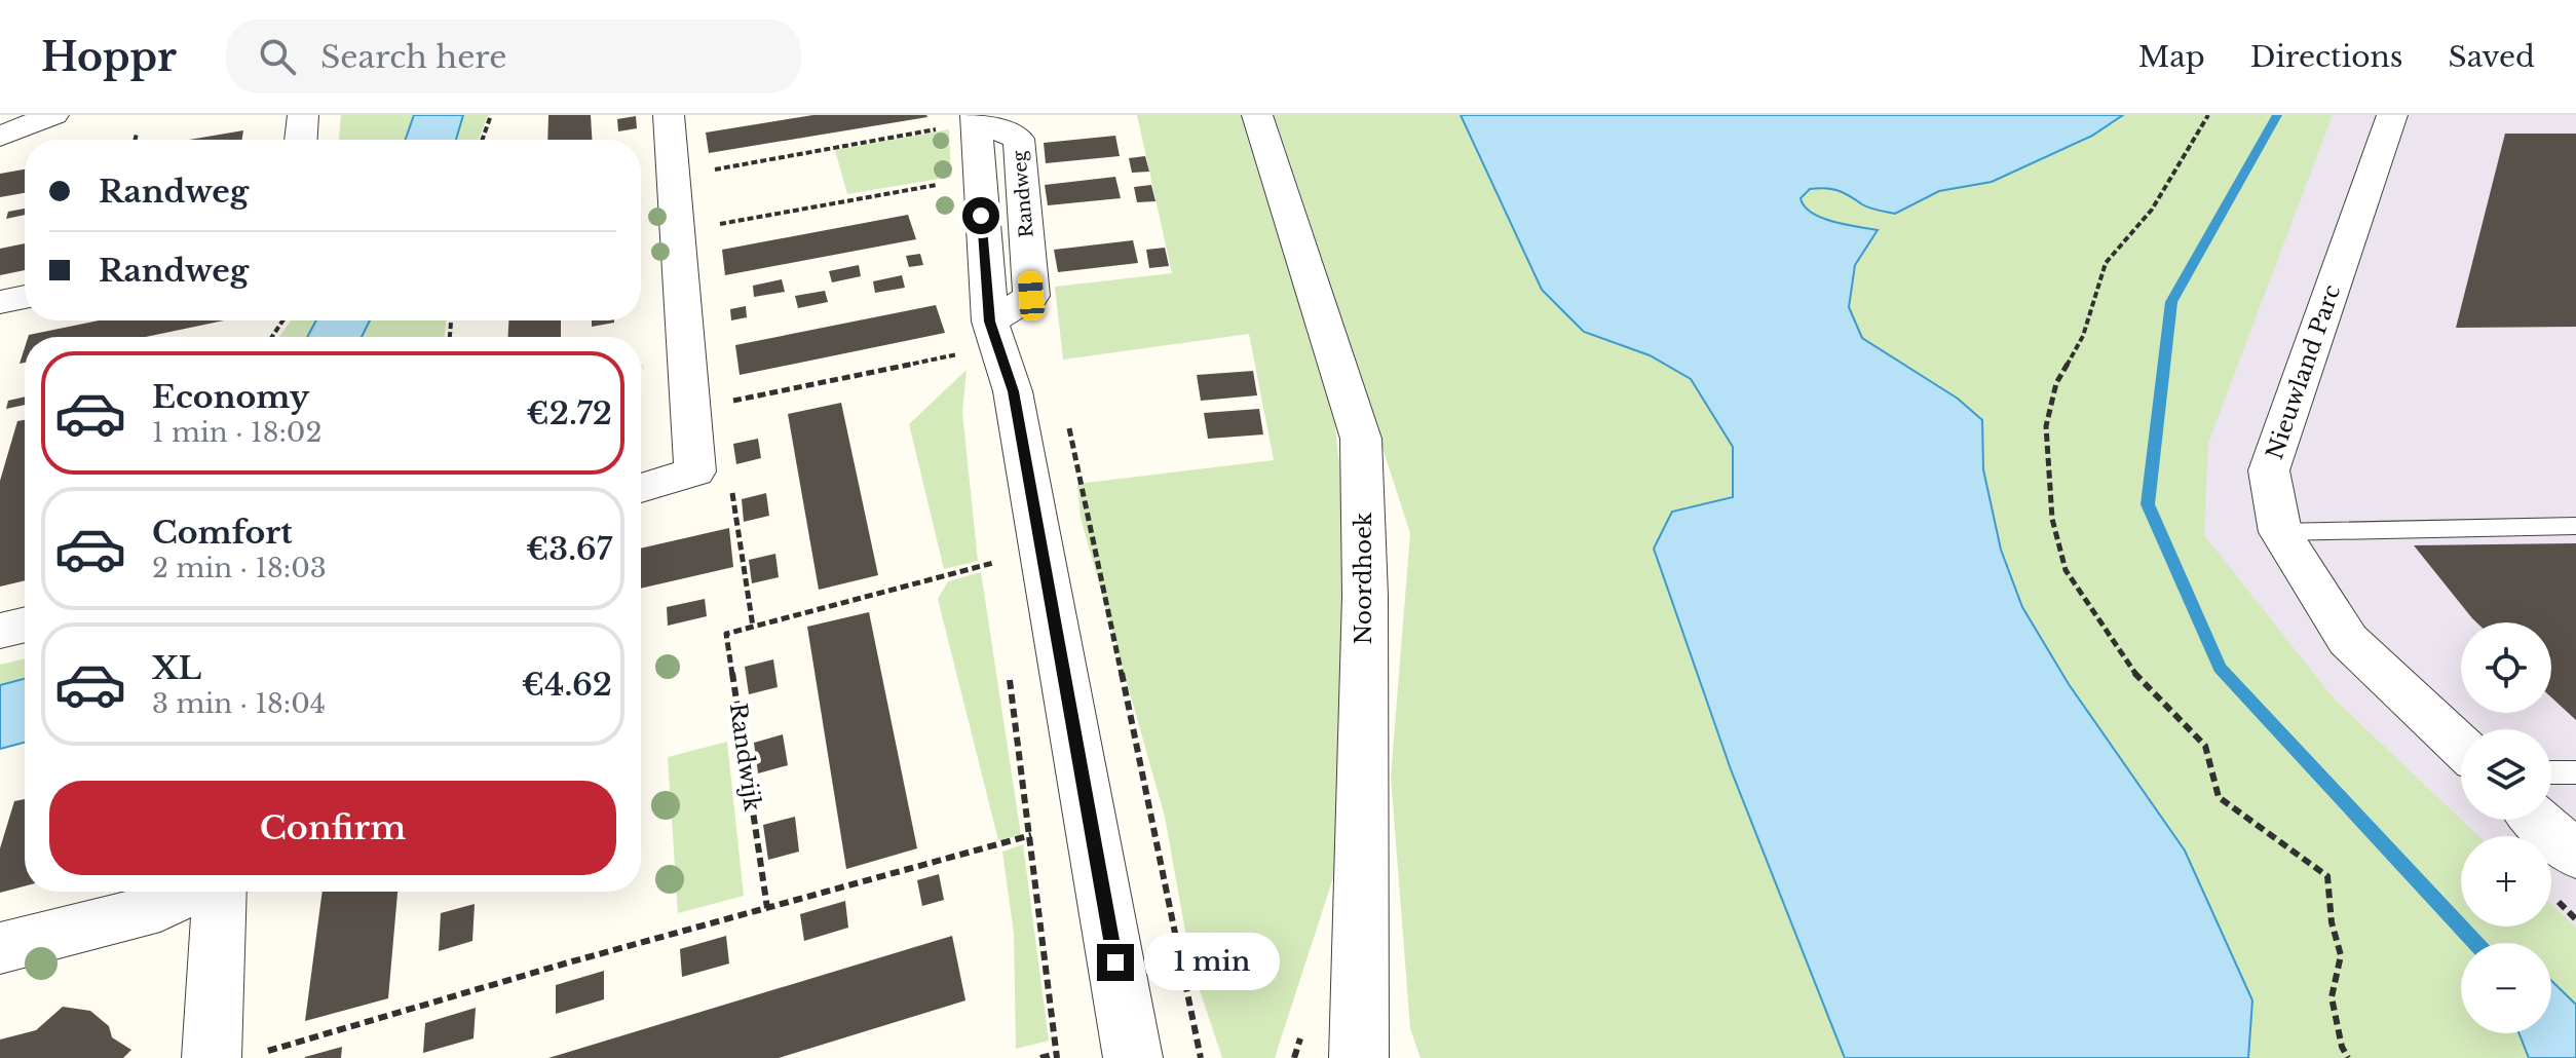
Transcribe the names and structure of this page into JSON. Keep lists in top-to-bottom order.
{
  "streets": {
    "street": ["Randweg", "Nieuwland Parc", "Noordhoek"],
    "path": ["Randwijk"]
  },
  "page": {
    "header": "Hoppr",
    "search": "Search here",
    "nav": ["Map", "Directions", "Saved"],
    "banner": ["Randweg", "Randweg"],
    "list": [
      {
        "name": "Economy",
        "note": "1 min · 18:02",
        "value": "€2.72"
      },
      {
        "name": "Comfort",
        "note": "2 min · 18:03",
        "value": "€3.67"
      },
      {
        "name": "XL",
        "note": "3 min · 18:04",
        "value": "€4.62"
      }
    ],
    "map_buttons": ["+", "−"],
    "buttons": "Confirm",
    "bubble": "1 min"
  }
}
